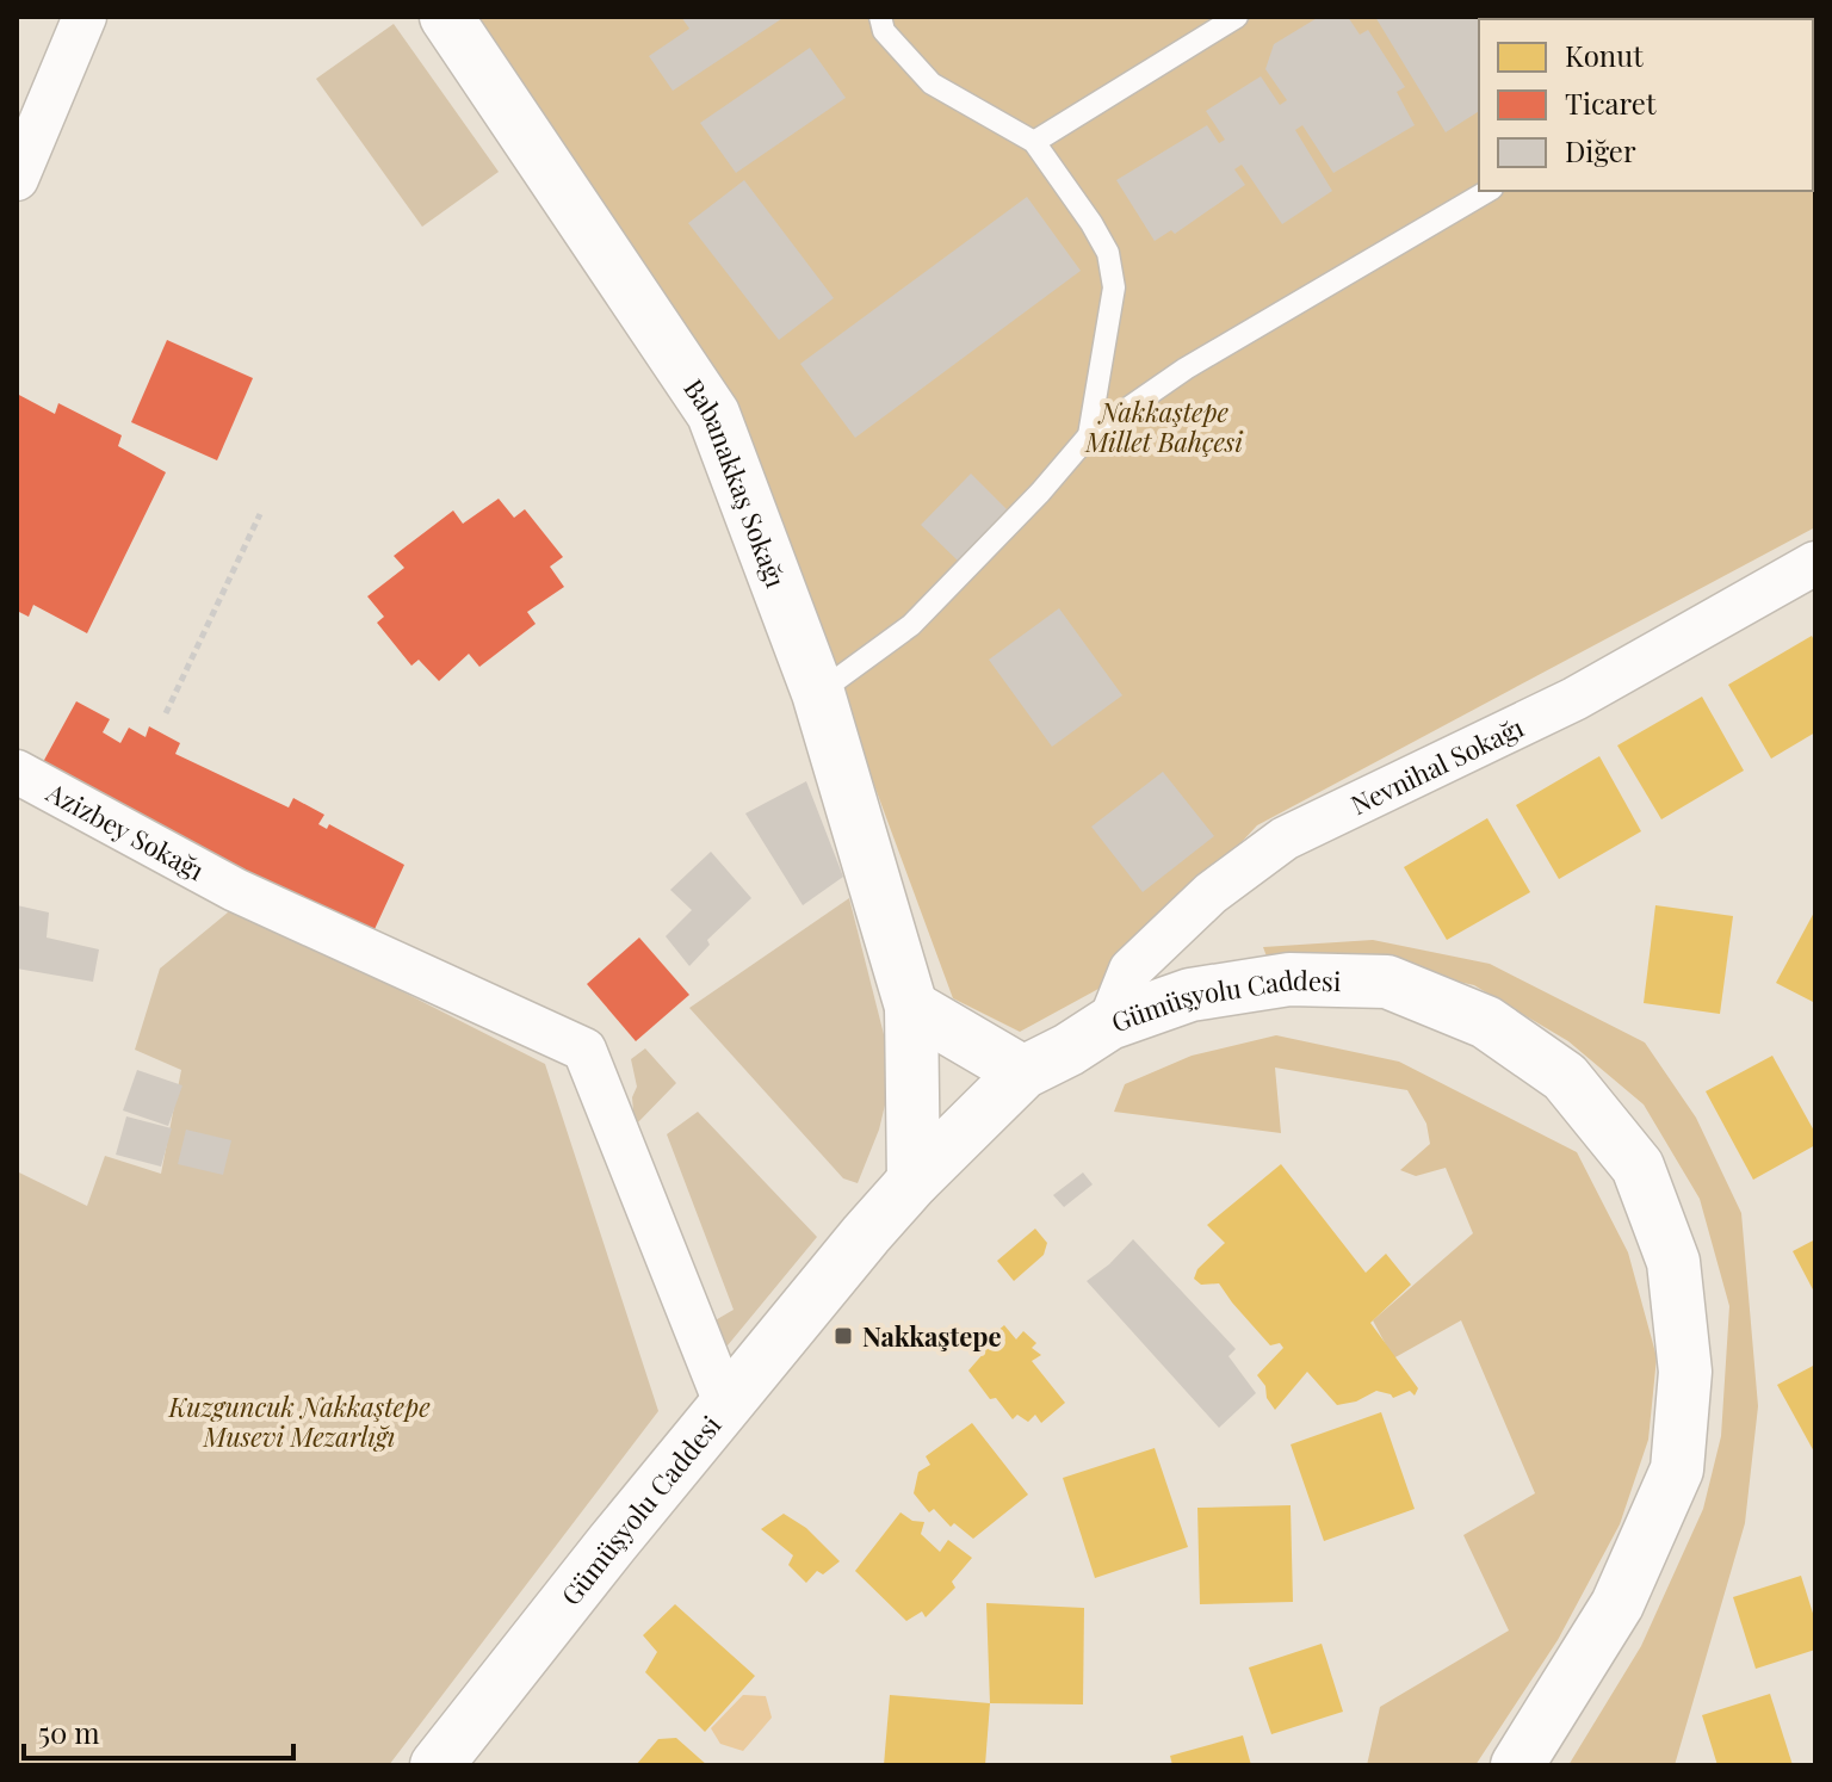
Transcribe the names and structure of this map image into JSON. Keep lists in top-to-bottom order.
{
  "streets": {
    "main road": ["Babanakkaş Sokağı", "Gümüşyolu Caddesi"],
    "street": ["Nevnihal Sokağı", "Azizbey Sokağı"]
  },
  "crossings": [
    ["Babanakkaş Sokağı", "Gümüşyolu Caddesi"],
    ["Nevnihal Sokağı", "Gümüşyolu Caddesi"],
    ["Azizbey Sokağı", "Gümüşyolu Caddesi"]
  ],
  "parks": ["Nakkaştepe Millet Bahçesi", "Kuzguncuk Nakkaştepe Musevi Mezarlığı"],
  "places": {
    "transit": ["Nakkaştepe"]
  },
  "legend": ["Konut", "Ticaret", "Diğer"],
  "scale_bar": "50 m"
}
